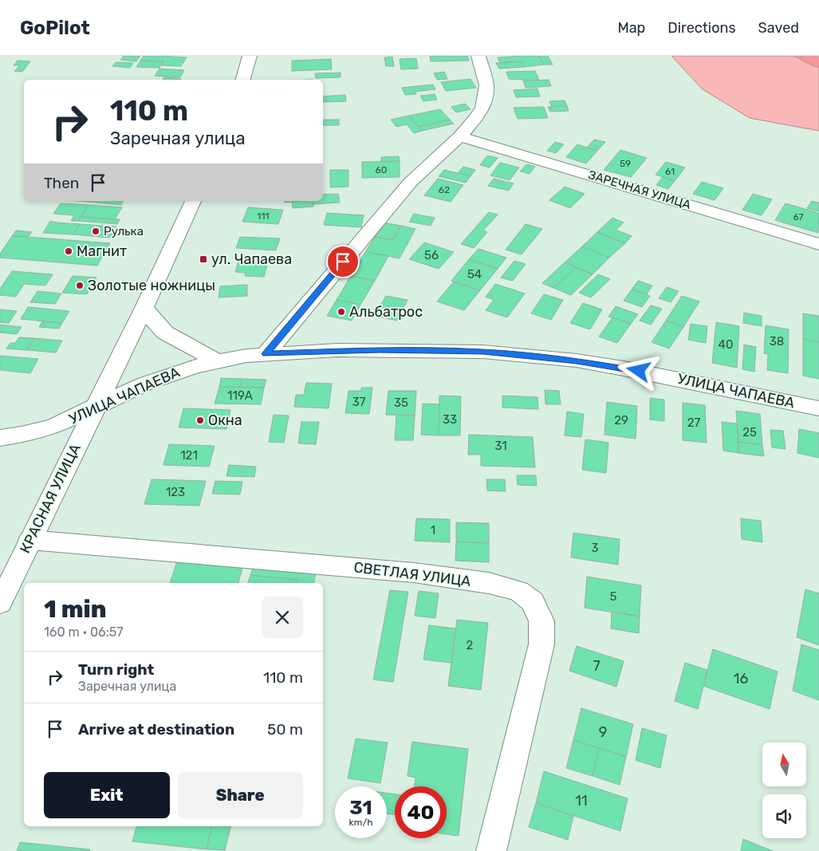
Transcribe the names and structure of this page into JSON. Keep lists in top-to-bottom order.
{
  "streets": {
    "street": [
      "ЗАРЕЧНАЯ УЛИЦА",
      "УЛИЦА ЧАПАЕВА",
      "КРАСНАЯ УЛИЦА",
      "СВЕТЛАЯ УЛИЦА"
    ]
  },
  "crossings": [
    ["УЛИЦА ЧАПАЕВА", "КРАСНАЯ УЛИЦА"],
    ["КРАСНАЯ УЛИЦА", "СВЕТЛАЯ УЛИЦА"]
  ],
  "places": {
    "other": [
      "Рулька",
      "Магнит",
      "Золотые ножницы",
      "Альбатрос",
      "Окна"
    ],
    "transit": ["ул. Чапаева"]
  },
  "house_numbers": [
    "59",
    "60",
    "61",
    "62",
    "111",
    "67",
    "56",
    "54",
    "38",
    "40",
    "119А",
    "37",
    "35",
    "33",
    "29",
    "27",
    "25",
    "31",
    "121",
    "123",
    "1",
    "3",
    "5",
    "2",
    "7",
    "16",
    "9",
    "11"
  ],
  "north": "top",
  "page": {
    "header": "GoPilot",
    "nav": ["Map", "Directions", "Saved"],
    "turn": ["110 m", "Заречная улица"],
    "then": "Then",
    "heading": ["1 min", "160 m · 06:57"],
    "list": [
      {
        "name": "Turn right",
        "note": "Заречная улица",
        "value": "110 m"
      },
      {
        "name": "Arrive at destination",
        "value": "50 m"
      }
    ],
    "buttons": ["Exit", "Share"],
    "speed": "31 km/h",
    "limit": "40"
  }
}
